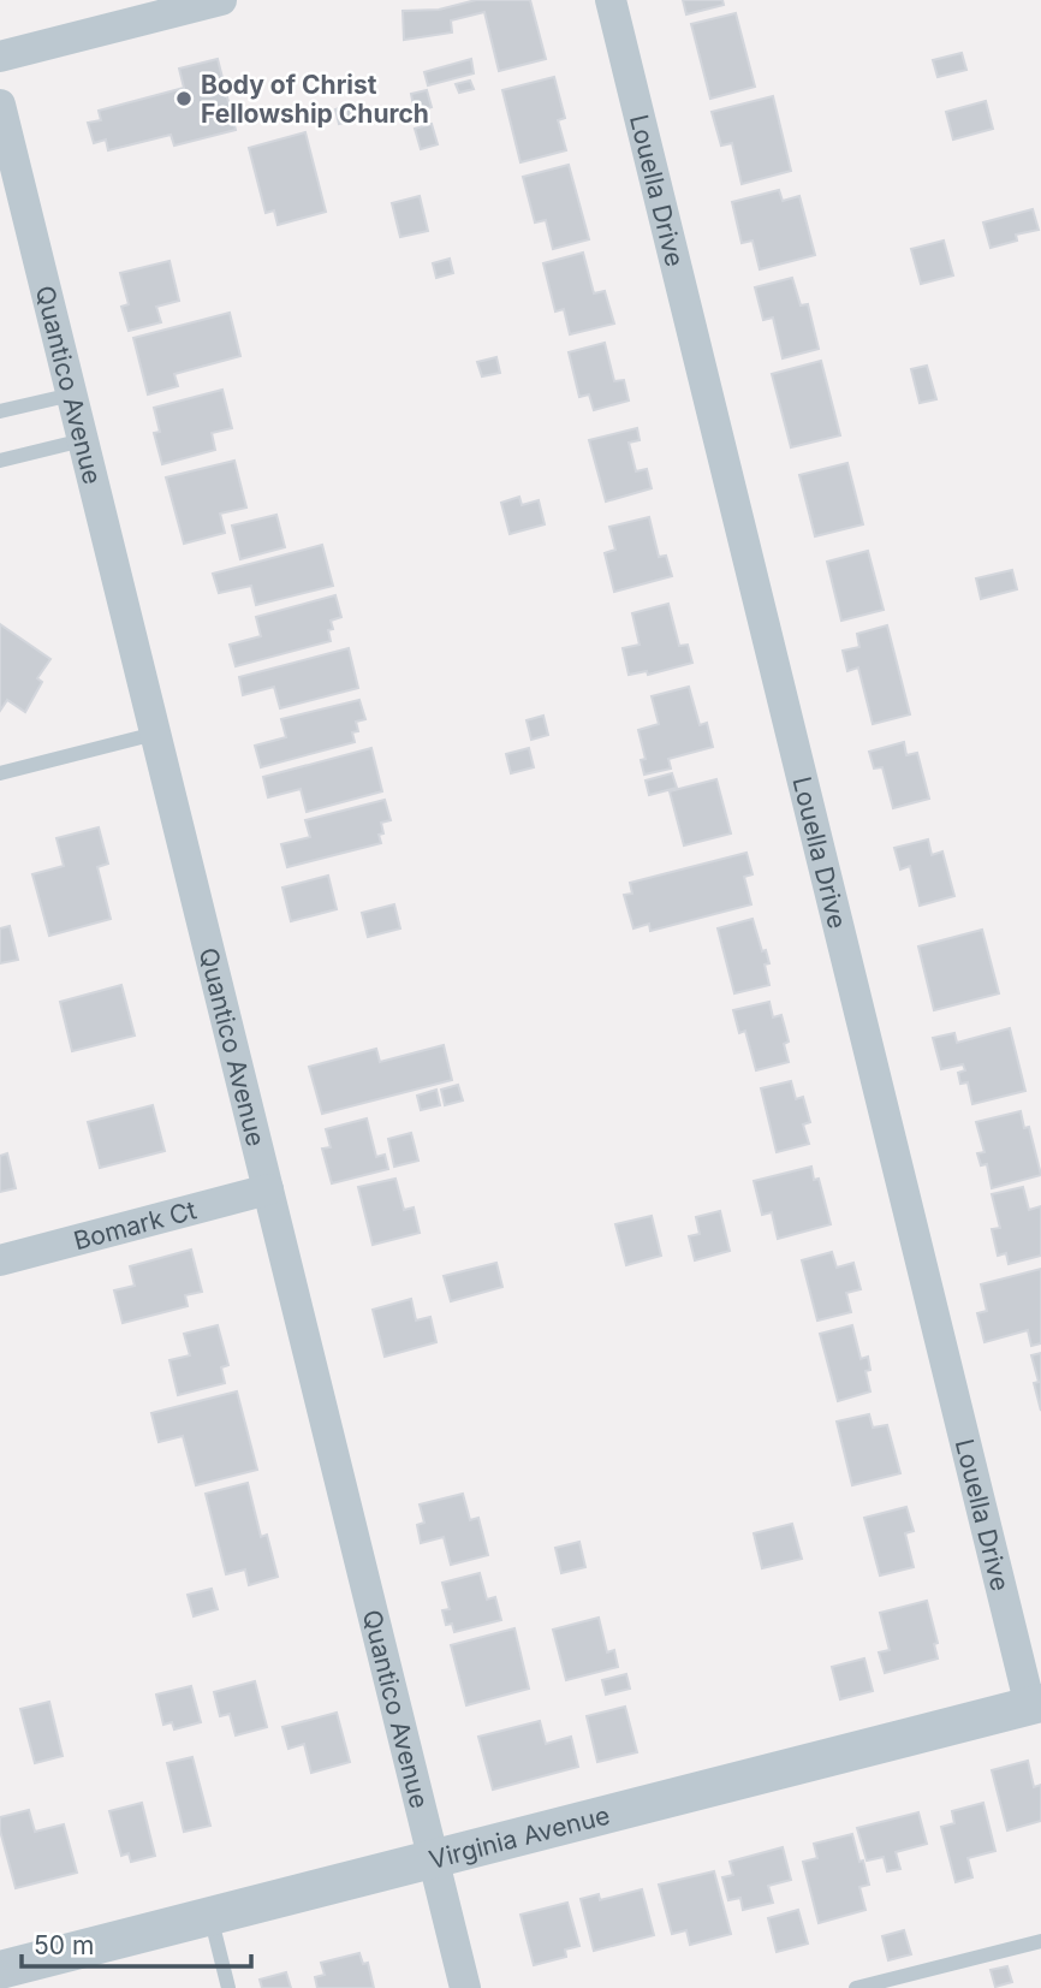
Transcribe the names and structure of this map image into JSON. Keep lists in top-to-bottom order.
{
  "streets": {
    "street": [
      "Louella Drive",
      "Quantico Avenue",
      "Bomark Ct",
      "Virginia Avenue"
    ]
  },
  "crossings": [
    ["Louella Drive", "Virginia Avenue"],
    ["Quantico Avenue", "Bomark Ct"],
    ["Quantico Avenue", "Virginia Avenue"]
  ],
  "places": ["Body of Christ Fellowship Church"],
  "scale_bar": "50 m"
}
